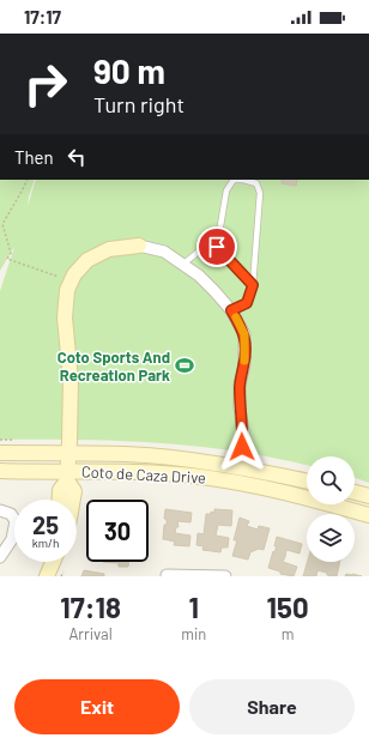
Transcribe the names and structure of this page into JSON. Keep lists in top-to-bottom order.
{
  "streets": {
    "main road": ["Coto de Caza Drive"]
  },
  "places": {
    "sports": ["Coto Sports And Recreation Park"]
  },
  "page": {
    "status": "17:17",
    "turn": ["90 m", "Turn right"],
    "then": "Then",
    "speed": "25 km/h",
    "limit": "30",
    "eta": [
      "17:18",
      "Arrival",
      "1",
      "min",
      "150",
      "m"
    ],
    "buttons": ["Exit", "Share"]
  }
}
